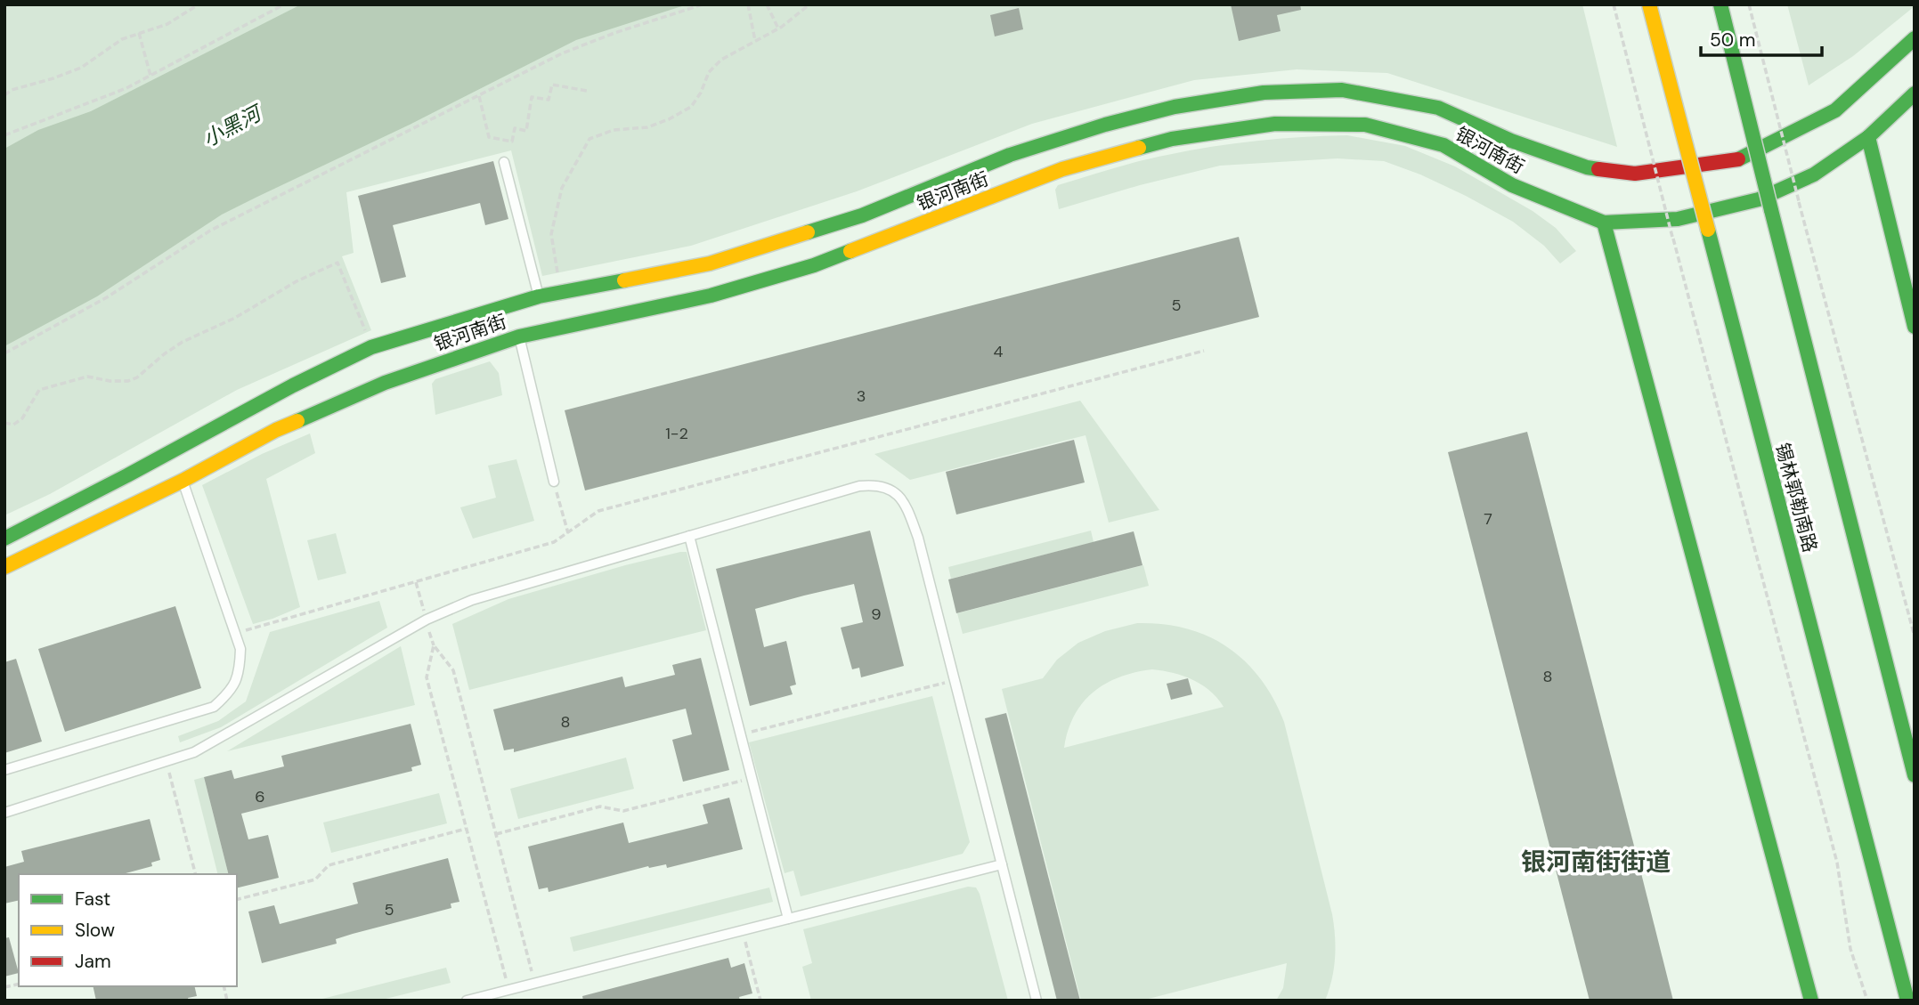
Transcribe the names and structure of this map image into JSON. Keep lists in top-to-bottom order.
{
  "streets": {
    "main road": ["银河南街", "锡林郭勒南路"]
  },
  "districts": ["银河南街街道"],
  "water": ["小黑河"],
  "house_numbers": [
    "5",
    "4",
    "3",
    "1-2",
    "7",
    "9",
    "8",
    "8",
    "6",
    "5"
  ],
  "legend": ["Fast", "Slow", "Jam"],
  "scale_bar": "50 m"
}
